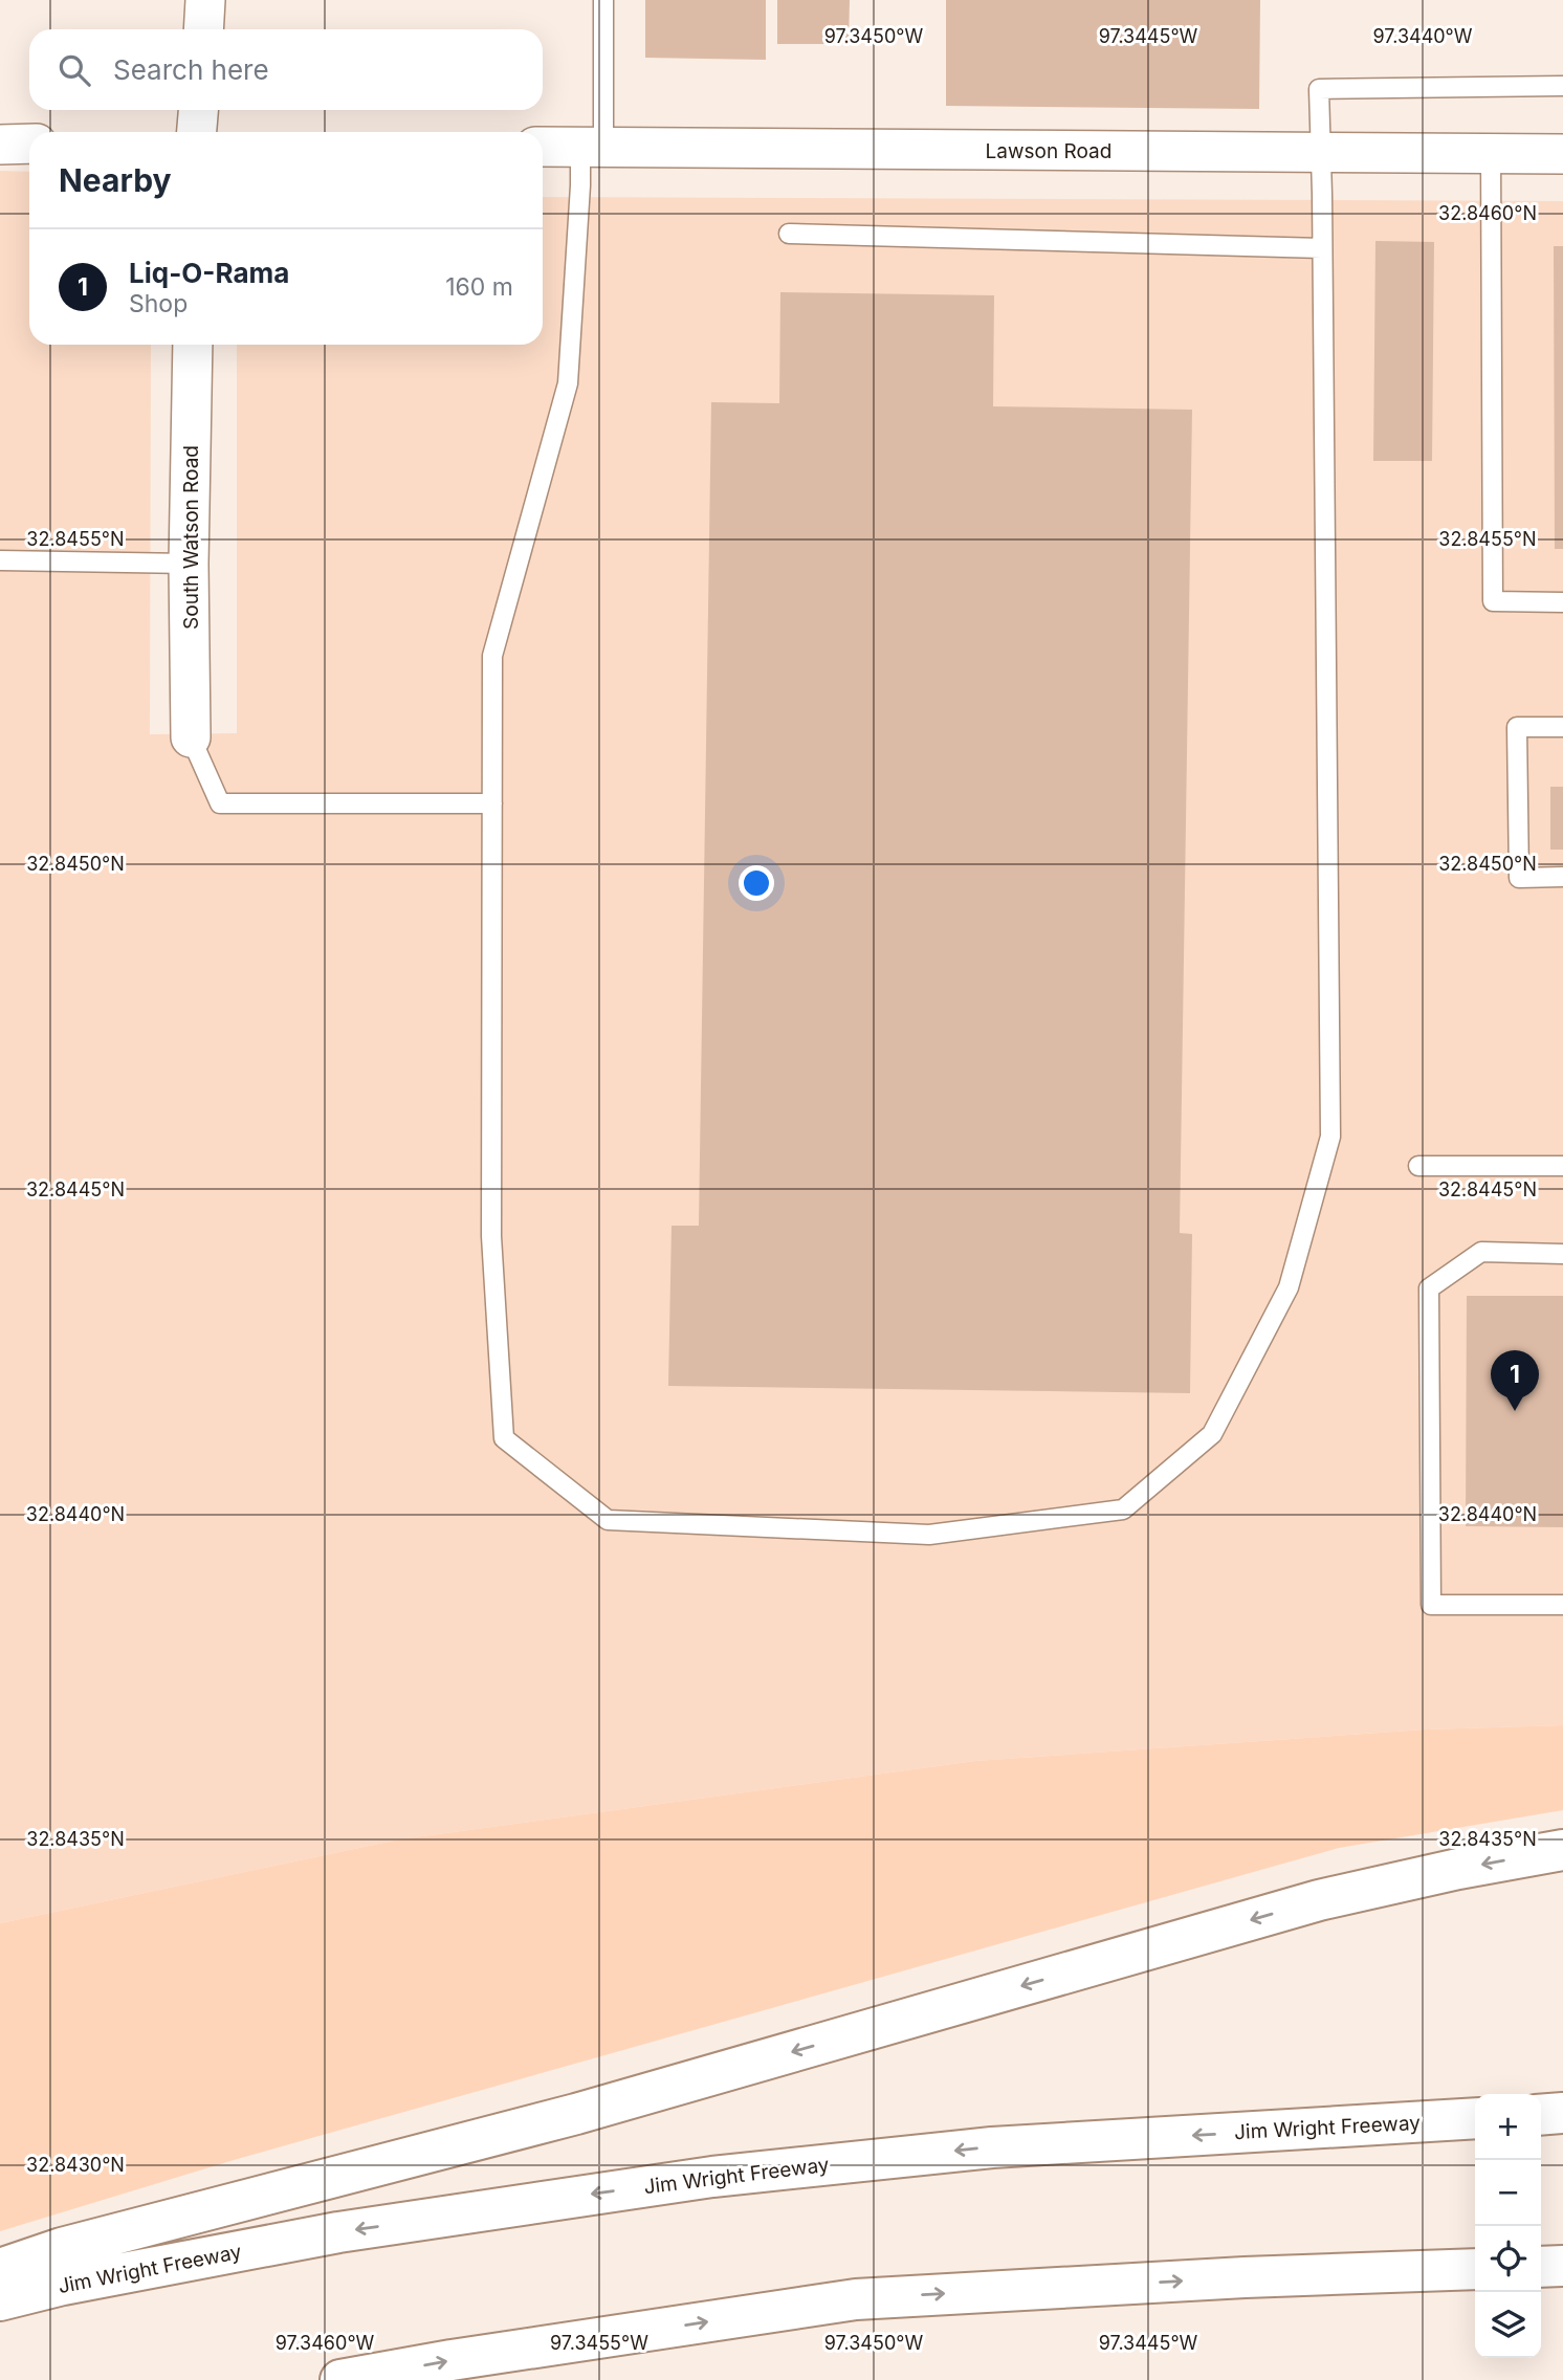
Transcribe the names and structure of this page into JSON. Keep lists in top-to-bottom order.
{
  "streets": {
    "highway": ["Jim Wright Freeway"],
    "street": ["Lawson Road", "South Watson Road"]
  },
  "page": {
    "search": "Search here",
    "heading": "Nearby",
    "list": [
      {
        "mark": "1",
        "name": "Liq-O-Rama",
        "note": "Shop",
        "value": "160 m"
      }
    ],
    "pins": "1",
    "map_buttons": ["+", "−"]
  },
  "coordinates": [
    "97.3450°W",
    "97.3445°W",
    "97.3440°W",
    "32.8460°N",
    "32.8455°N",
    "32.8450°N",
    "32.8445°N",
    "32.8440°N",
    "32.8435°N",
    "32.8430°N",
    "97.3460°W",
    "97.3455°W"
  ]
}
